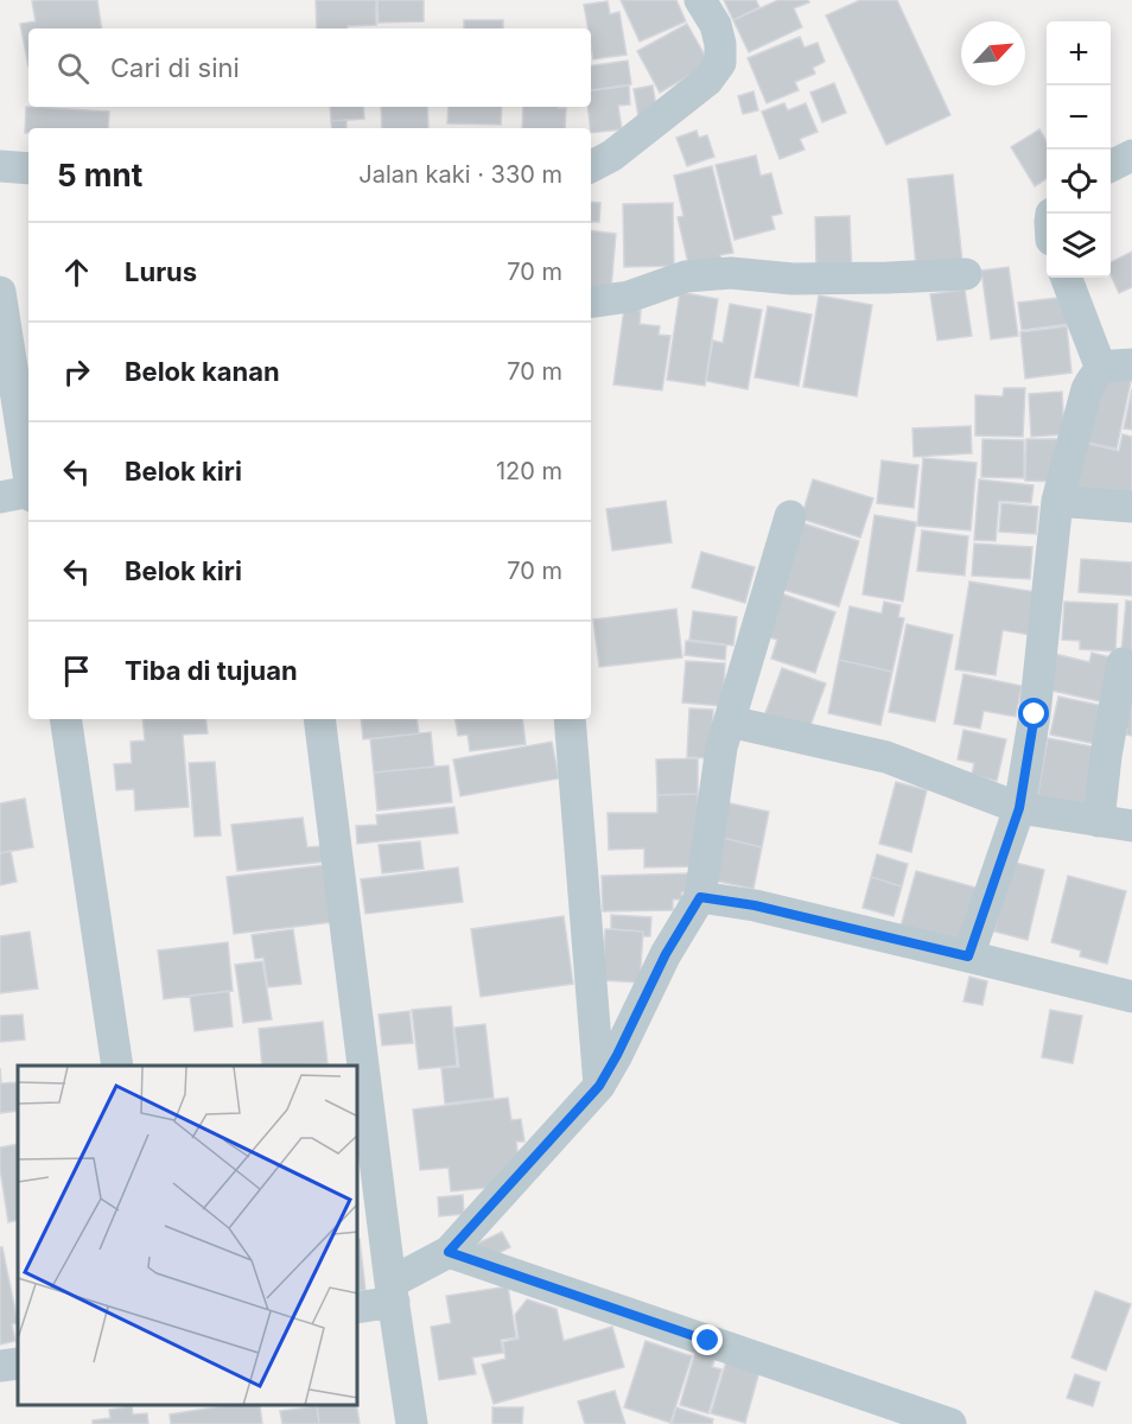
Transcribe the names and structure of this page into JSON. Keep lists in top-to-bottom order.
{
  "north": "top right",
  "page": {
    "map_buttons": ["+", "−"],
    "search": "Cari di sini",
    "heading": ["5 mnt", "Jalan kaki · 330 m"],
    "list": [
      ["Lurus", "70 m"],
      ["Belok kanan", "70 m"],
      ["Belok kiri", "120 m"],
      ["Belok kiri", "70 m"],
      "Tiba di tujuan"
    ]
  }
}
